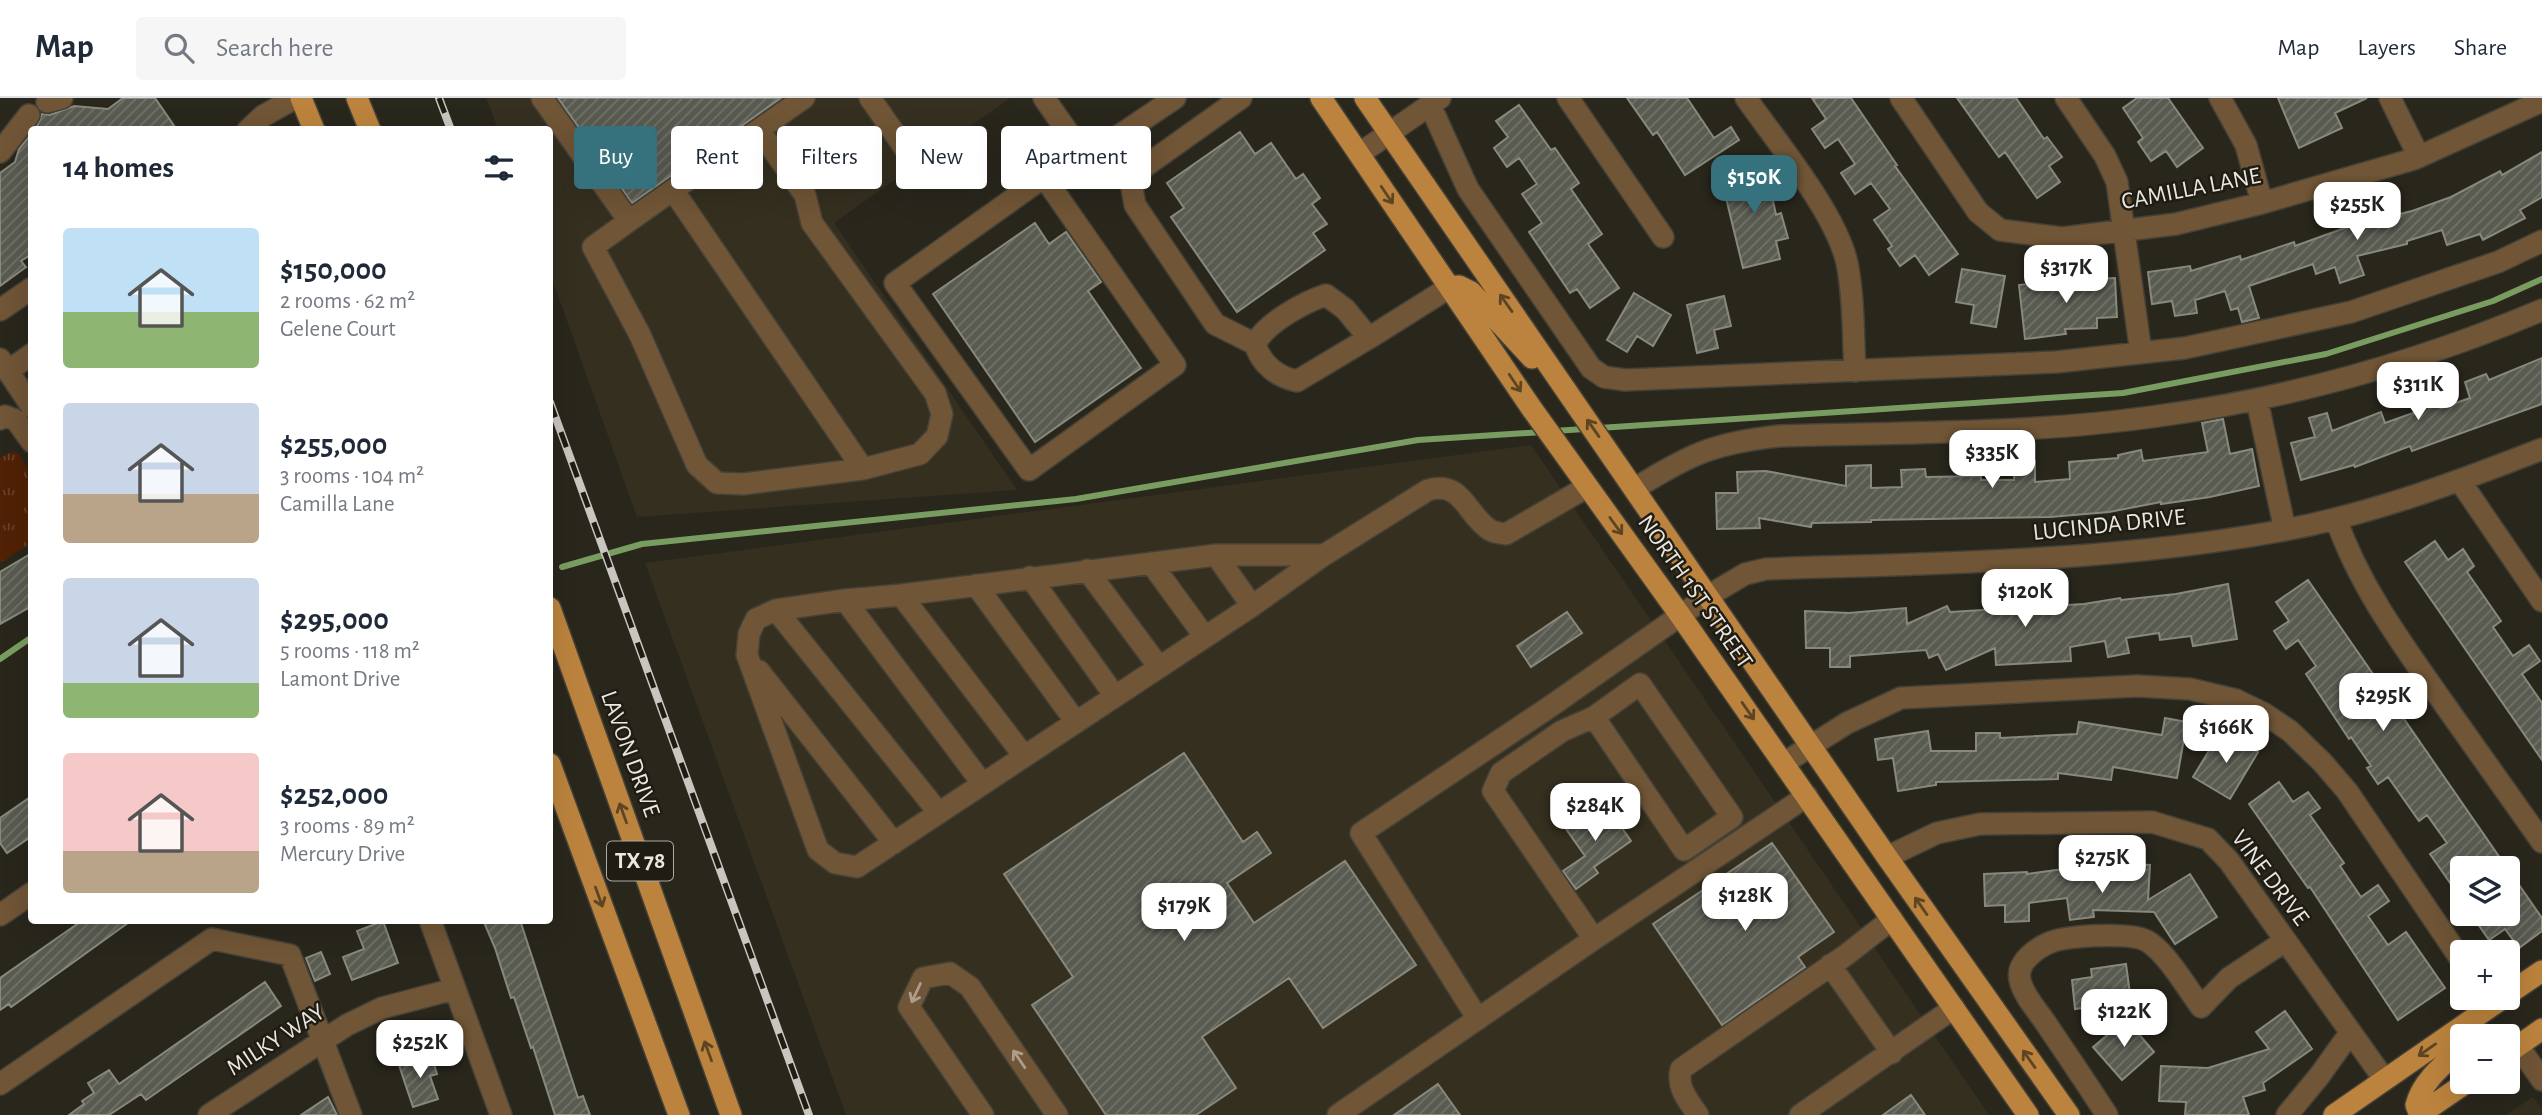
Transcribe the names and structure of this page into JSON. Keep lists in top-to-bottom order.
{
  "streets": {
    "main road": ["NORTH 1ST STREET", "LAVON DRIVE", "TX 78"],
    "street": [
      "CAMILLA LANE",
      "LUCINDA DRIVE",
      "VINE DRIVE",
      "MILKY WAY"
    ]
  },
  "crossings": [
    ["LUCINDA DRIVE", "NORTH 1ST STREET"],
    ["NORTH 1ST STREET", "VINE DRIVE"]
  ],
  "page": {
    "header": "Map",
    "search": "Search here",
    "nav": ["Map", "Layers", "Share"],
    "chip": [
      "Buy",
      "Rent",
      "Filters",
      "New",
      "Apartment"
    ],
    "heading": "14 homes",
    "price": [
      "$150K",
      "$255K",
      "$317K",
      "$311K",
      "$335K",
      "$120K",
      "$295K",
      "$166K",
      "$284K",
      "$275K",
      "$128K",
      "$179K",
      "$122K",
      "$252K"
    ],
    "list": [
      {
        "name": "$150,000",
        "note": "2 rooms · 62 m² · Gelene Court"
      },
      {
        "name": "$255,000",
        "note": "3 rooms · 104 m² · Camilla Lane"
      },
      {
        "name": "$295,000",
        "note": "5 rooms · 118 m² · Lamont Drive"
      },
      {
        "name": "$252,000",
        "note": "3 rooms · 89 m² · Mercury Drive"
      }
    ],
    "map_buttons": ["+", "−"]
  }
}
